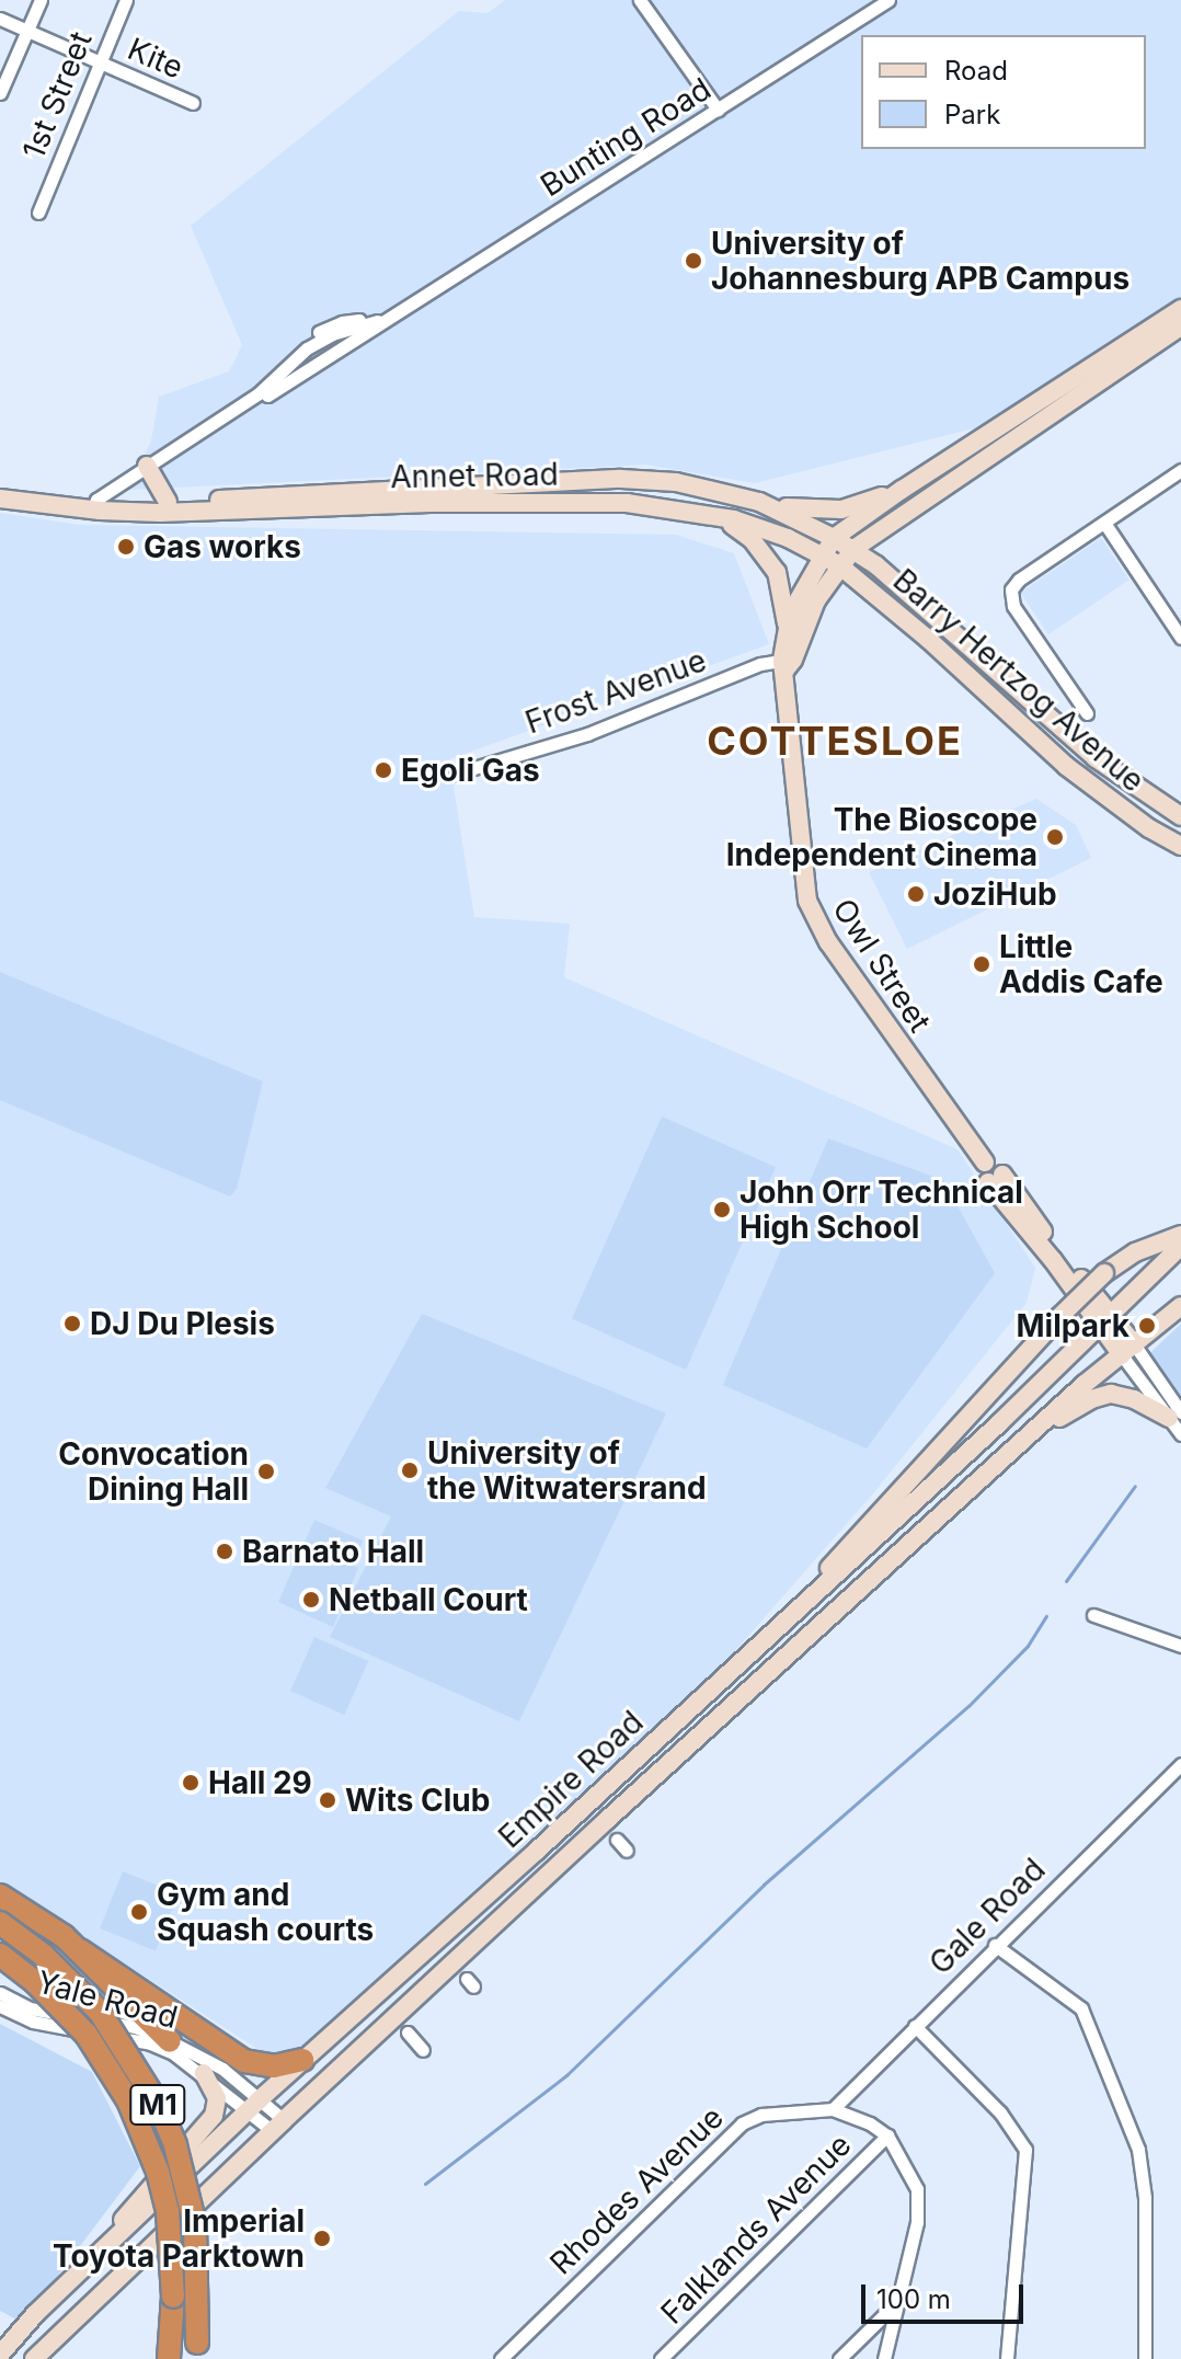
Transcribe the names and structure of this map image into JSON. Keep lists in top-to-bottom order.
{
  "streets": {
    "highway": ["M1"],
    "main road": [
      "Annet Road",
      "Barry Hertzog Avenue",
      "Owl Street",
      "Empire Road"
    ],
    "street": [
      "Kite",
      "1st Street",
      "Bunting Road",
      "Frost Avenue",
      "Gale Road",
      "Yale Road",
      "Rhodes Avenue",
      "Falklands Avenue"
    ]
  },
  "crossings": [
    ["Kite", "1st Street"],
    ["Bunting Road", "Annet Road"],
    ["Annet Road", "Barry Hertzog Avenue"],
    ["Annet Road", "Owl Street"],
    ["Barry Hertzog Avenue", "Owl Street"],
    ["Frost Avenue", "Owl Street"],
    ["Owl Street", "Empire Road"],
    ["Empire Road", "Yale Road"],
    ["Gale Road", "Rhodes Avenue"]
  ],
  "districts": ["COTTESLOE"],
  "places": [
    "University of Johannesburg APB Campus",
    "Gas works",
    "Egoli Gas",
    "The Bioscope Independent Cinema",
    "JoziHub",
    "Little Addis Cafe",
    "John Orr Technical High School",
    "DJ Du Plesis",
    "Milpark",
    "University of the Witwatersrand",
    "Convocation Dining Hall",
    "Barnato Hall",
    "Netball Court",
    "Hall 29",
    "Wits Club",
    "Gym and Squash courts",
    "Imperial Toyota Parktown"
  ],
  "legend": ["Road", "Park"],
  "scale_bar": "100 m"
}
